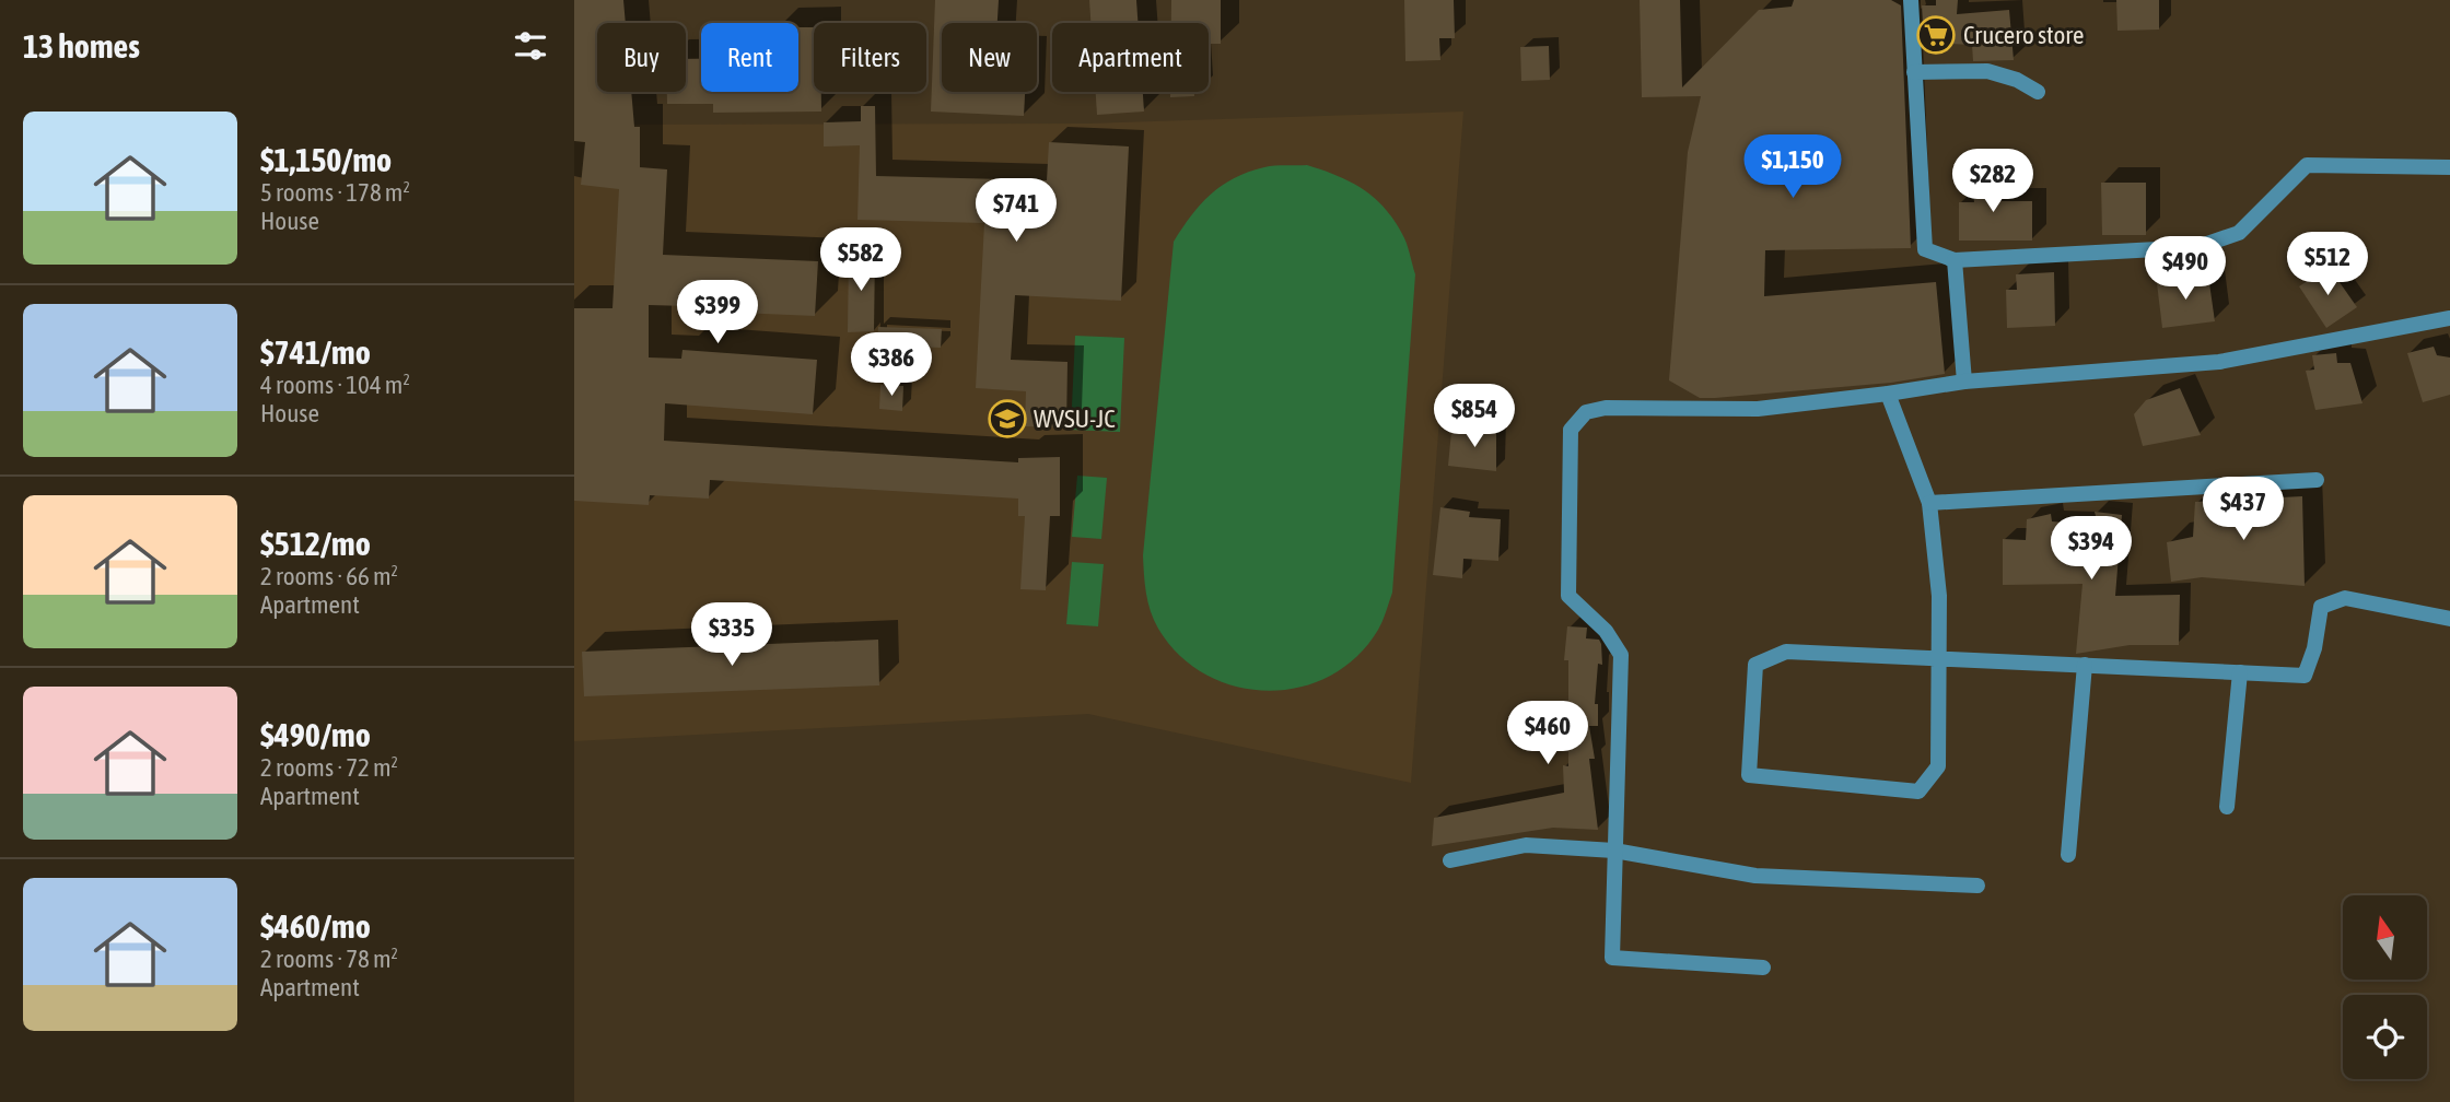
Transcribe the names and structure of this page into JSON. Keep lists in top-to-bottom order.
{
  "places": {
    "supermarket": ["Crucero store"],
    "school or university": ["WVSU-JC"]
  },
  "north": "top",
  "page": {
    "heading": "13 homes",
    "chip": [
      "Buy",
      "Rent",
      "Filters",
      "New",
      "Apartment"
    ],
    "list": [
      {
        "name": "$1,150/mo",
        "note": "5 rooms · 178 m² · House"
      },
      {
        "name": "$741/mo",
        "note": "4 rooms · 104 m² · House"
      },
      {
        "name": "$512/mo",
        "note": "2 rooms · 66 m² · Apartment"
      },
      {
        "name": "$490/mo",
        "note": "2 rooms · 72 m² · Apartment"
      },
      {
        "name": "$460/mo",
        "note": "2 rooms · 78 m² · Apartment"
      }
    ],
    "price": [
      "$1,150",
      "$282",
      "$741",
      "$582",
      "$512",
      "$490",
      "$399",
      "$386",
      "$854",
      "$437",
      "$394",
      "$335",
      "$460"
    ]
  }
}
